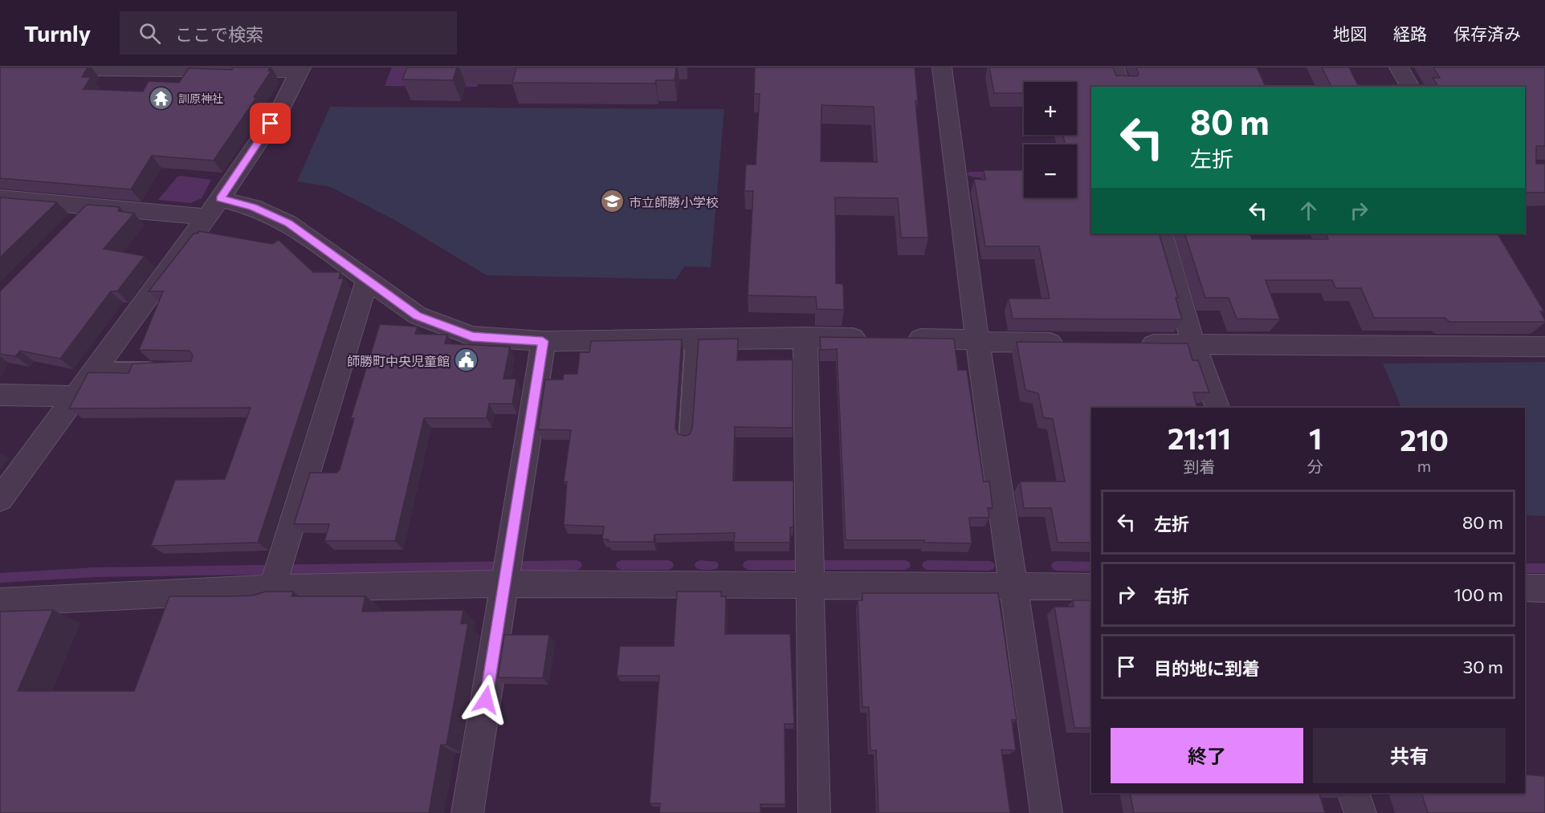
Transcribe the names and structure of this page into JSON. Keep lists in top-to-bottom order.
{
  "places": {
    "temple": ["訓原神社"],
    "school or university": ["市立師勝小学校"],
    "public building": ["師勝町中央児童館"]
  },
  "page": {
    "header": "Turnly",
    "search": "ここで検索",
    "nav": ["地図", "経路", "保存済み"],
    "map_buttons": ["+", "−"],
    "turn": ["80 m", "左折"],
    "eta": [
      "21:11",
      "到着",
      "1",
      "分",
      "210",
      "m"
    ],
    "list": [
      {
        "name": "左折",
        "value": "80 m"
      },
      {
        "name": "右折",
        "value": "100 m"
      },
      {
        "name": "目的地に到着",
        "value": "30 m"
      }
    ],
    "buttons": ["終了", "共有"]
  }
}
